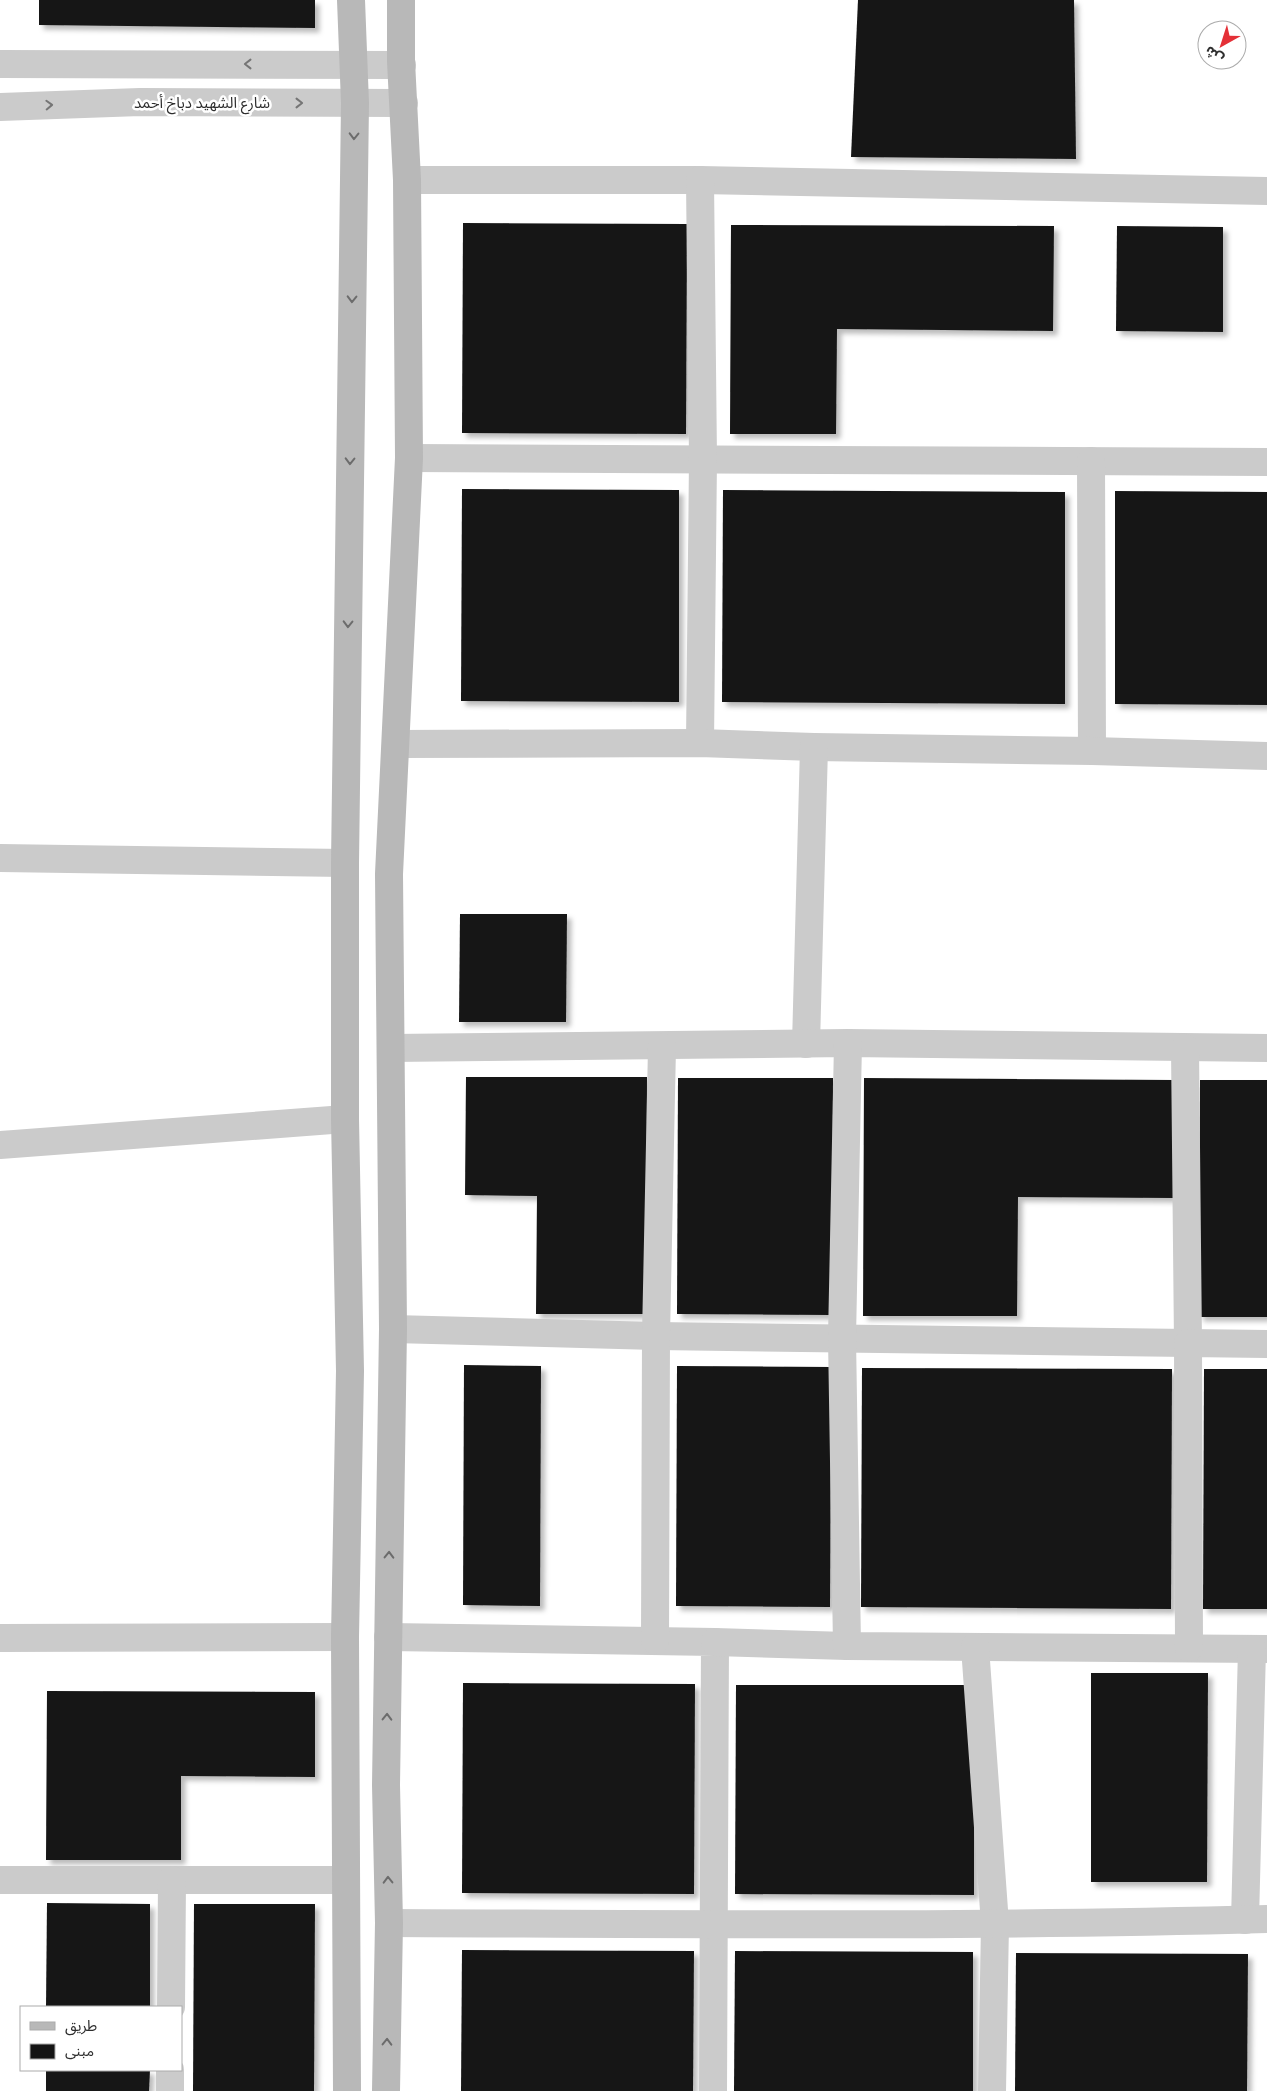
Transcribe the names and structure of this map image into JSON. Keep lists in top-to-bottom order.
{
  "streets": {
    "street": ["شارع الشهيد دباخ أحمد"]
  },
  "legend": ["طريق", "مبنى"],
  "north": "bottom left"
}
